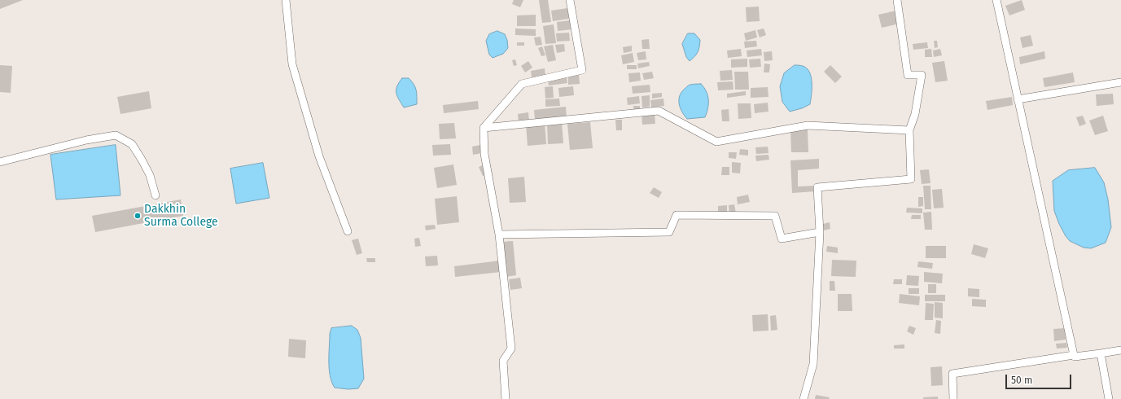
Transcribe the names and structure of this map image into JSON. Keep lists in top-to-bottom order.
{
  "places": ["Dakkhin Surma College"],
  "scale_bar": "50 m"
}
